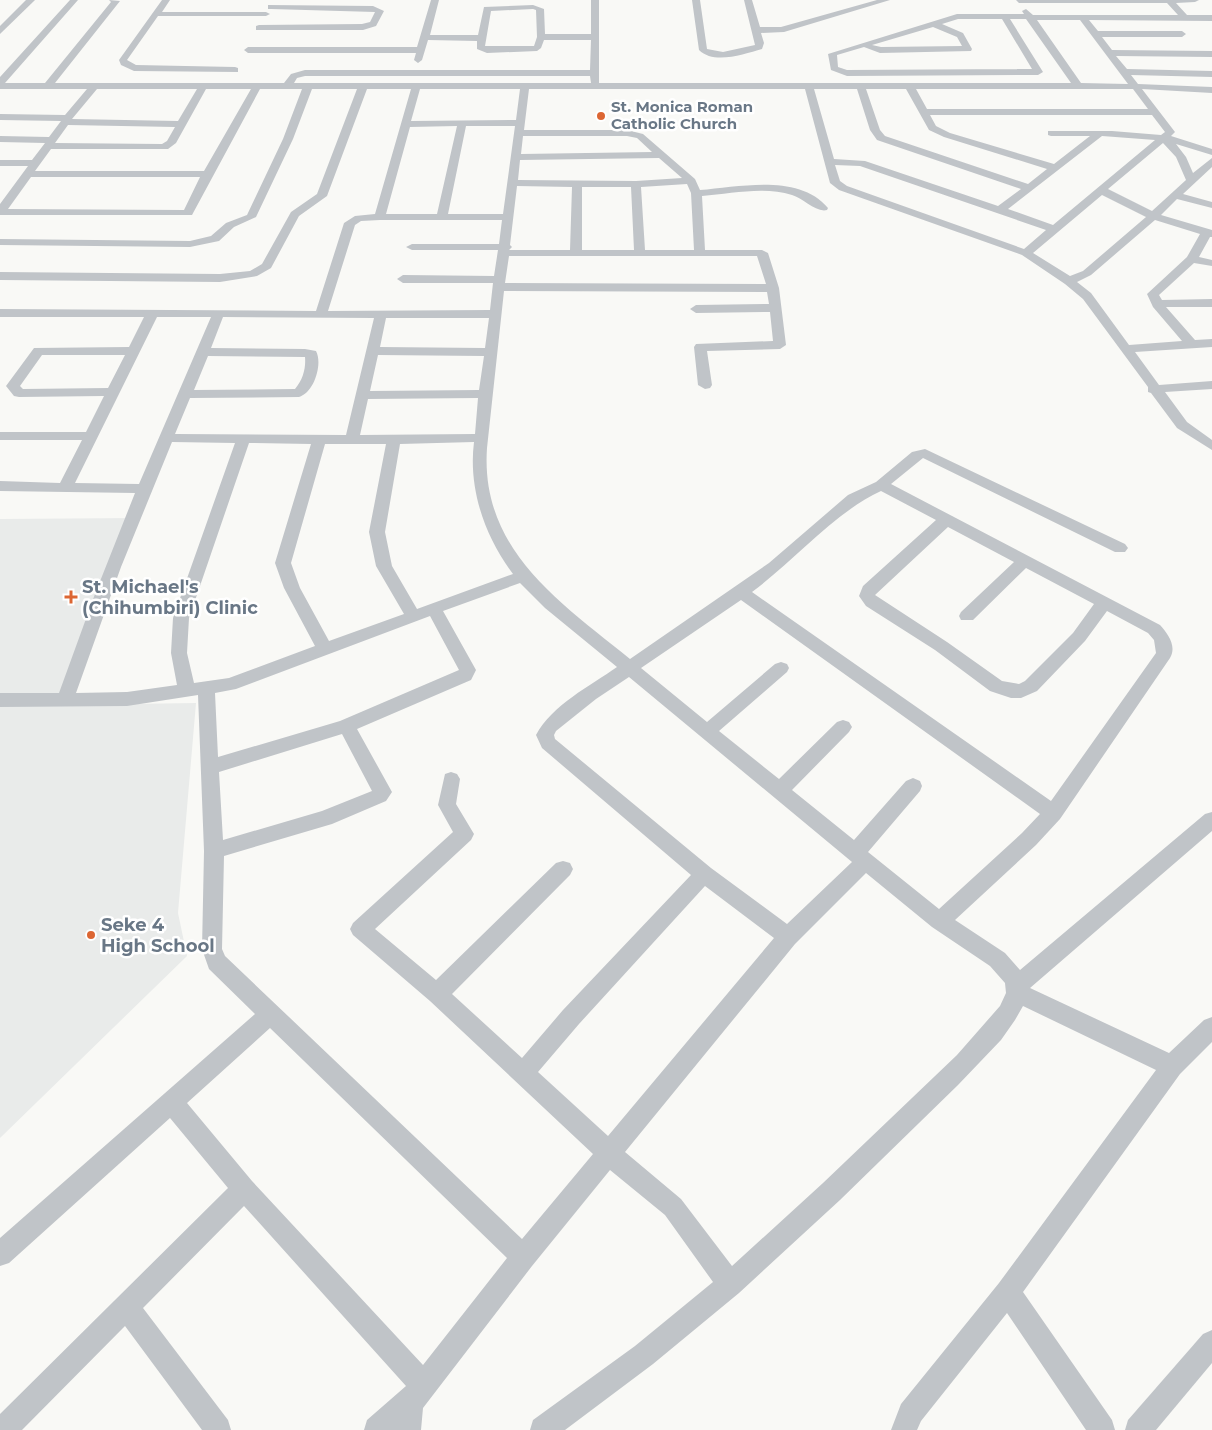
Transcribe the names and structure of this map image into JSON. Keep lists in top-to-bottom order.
{
  "places": {
    "other": ["St. Monica Roman Catholic Church", "Seke 4 High School"],
    "health": ["St. Michael's (Chihumbiri) Clinic"]
  }
}
